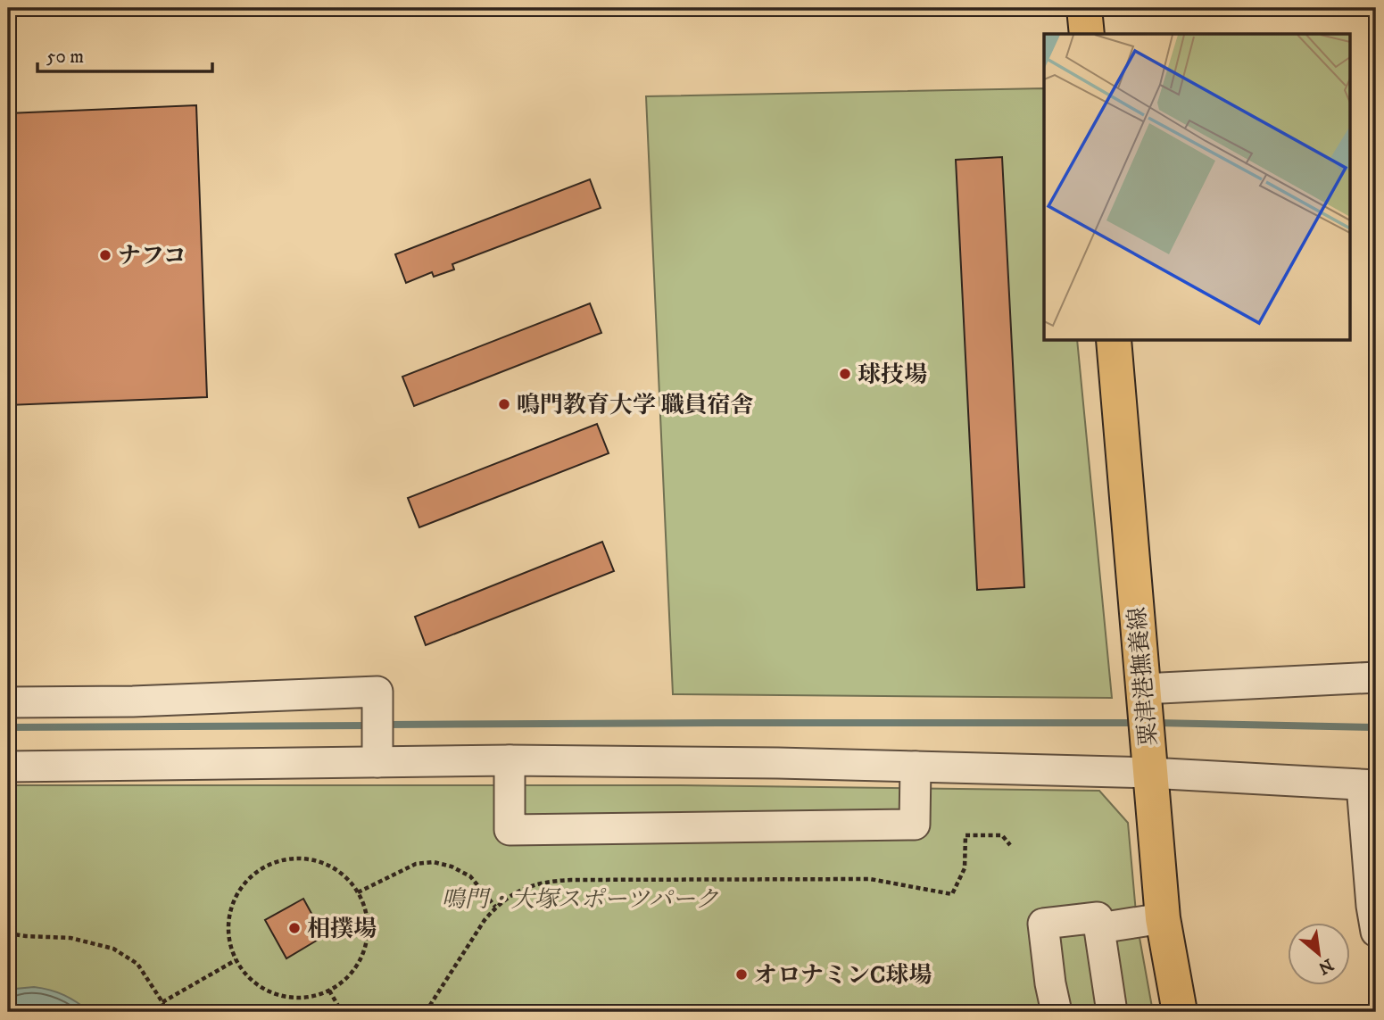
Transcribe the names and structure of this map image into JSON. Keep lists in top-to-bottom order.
{
  "streets": {
    "main road": ["粟津港撫養線"]
  },
  "parks": ["鳴門・大塚スポーツパーク"],
  "places": [
    "ナフコ",
    "球技場",
    "鳴門教育大学 職員宿舎",
    "相撲場",
    "オロナミンC球場"
  ],
  "scale_bar": "50 m",
  "north": "bottom right"
}
